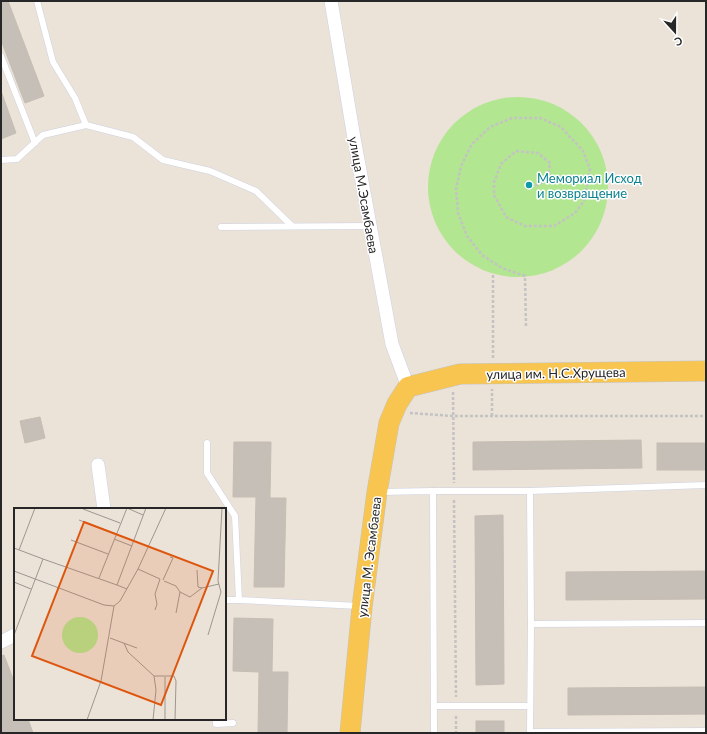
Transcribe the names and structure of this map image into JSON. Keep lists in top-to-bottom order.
{
  "streets": {
    "main road": ["улица им. Н.С.Хрущева", "улица М. Эсамбаева"],
    "street": ["улица М.Эсамбаева"]
  },
  "crossings": [
    ["улица М.Эсамбаева", "улица им. Н.С.Хрущева"],
    ["улица М.Эсамбаева", "улица М. Эсамбаева"],
    ["улица им. Н.С.Хрущева", "улица М. Эсамбаева"]
  ],
  "places": ["Мемориал Исход и возвращение"],
  "north": "bottom"
}
